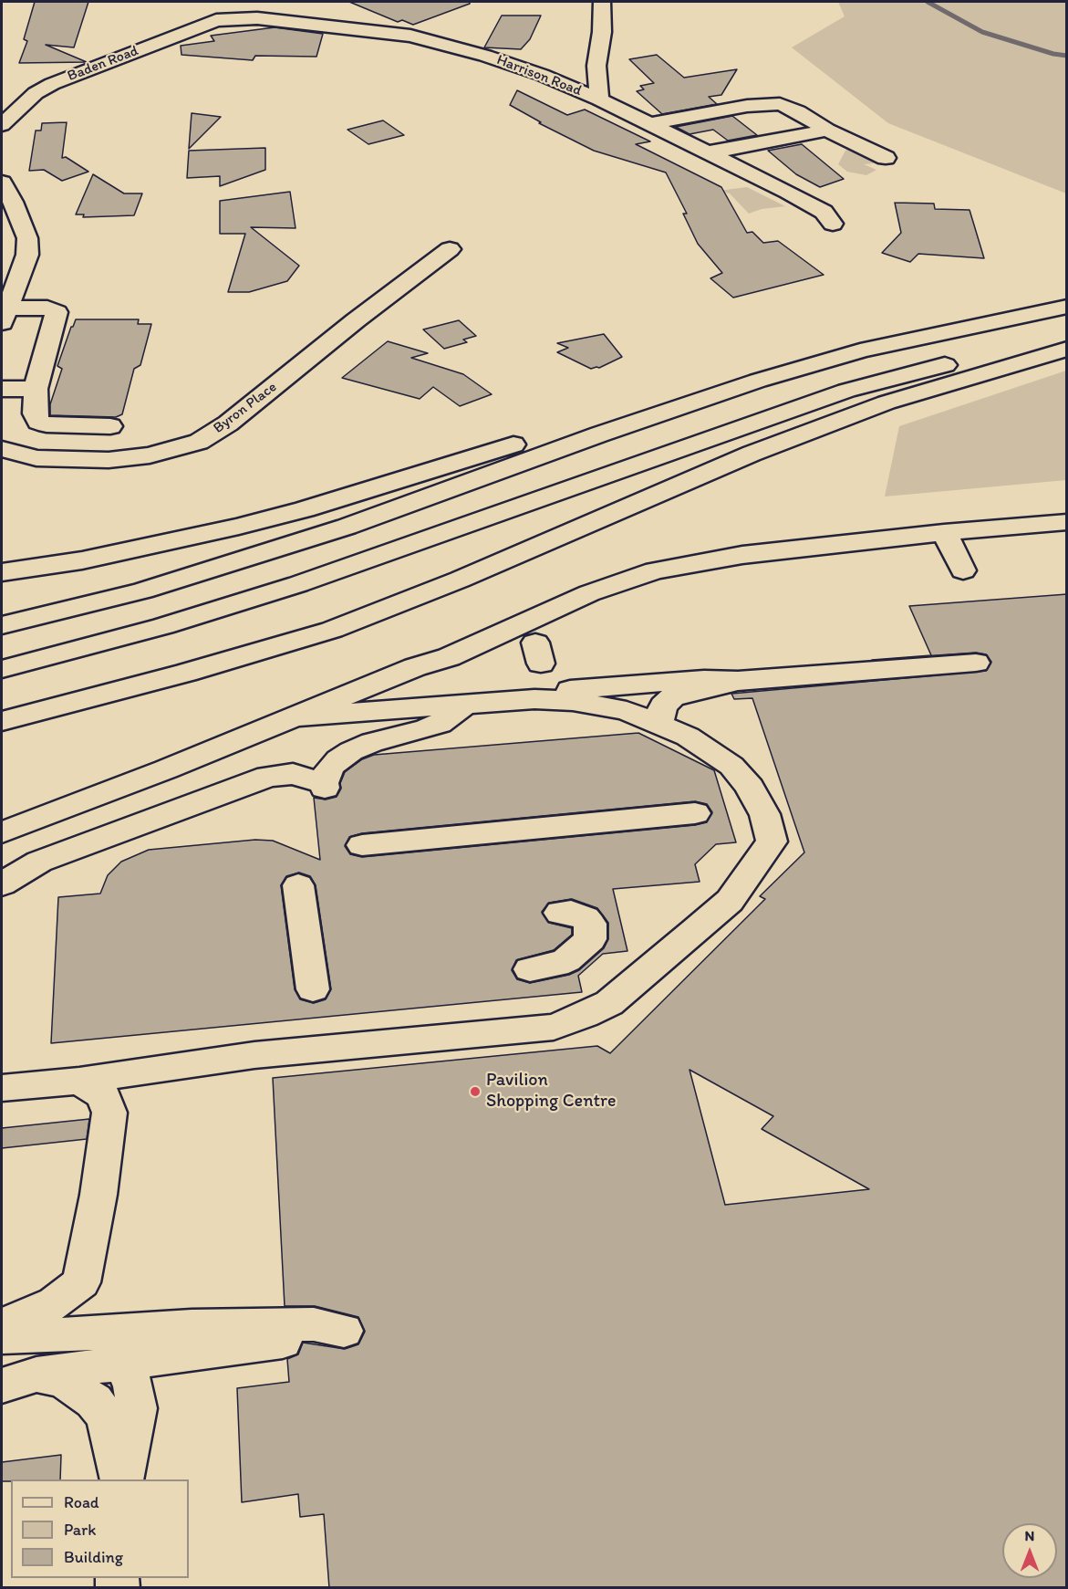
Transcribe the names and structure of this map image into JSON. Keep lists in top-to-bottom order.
{
  "streets": {
    "main road": ["Baden Road", "Harrison Road", "Byron Place"]
  },
  "crossings": [
    ["Baden Road", "Harrison Road"]
  ],
  "places": ["Pavilion Shopping Centre"],
  "legend": ["Road", "Park", "Building"],
  "north": "top"
}
